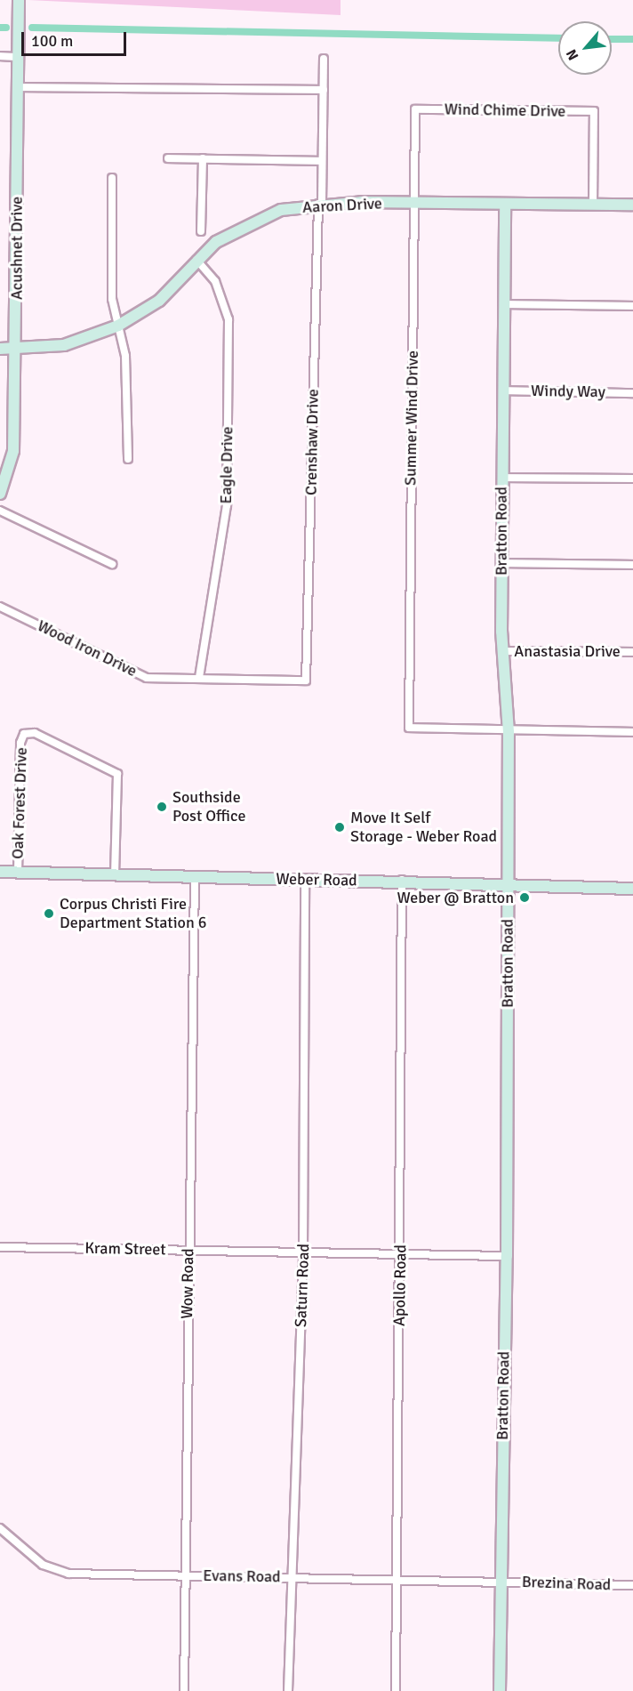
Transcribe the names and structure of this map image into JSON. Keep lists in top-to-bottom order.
{
  "streets": {
    "street": [
      "Wind Chime Drive",
      "Aaron Drive",
      "Acushnet Drive",
      "Windy Way",
      "Summer Wind Drive",
      "Crenshaw Drive",
      "Eagle Drive",
      "Bratton Road",
      "Wood Iron Drive",
      "Anastasia Drive",
      "Oak Forest Drive",
      "Weber Road",
      "Kram Street",
      "Wow Road",
      "Saturn Road",
      "Apollo Road",
      "Evans Road",
      "Brezina Road"
    ]
  },
  "crossings": [
    ["Wind Chime Drive", "Aaron Drive"],
    ["Wind Chime Drive", "Summer Wind Drive"],
    ["Aaron Drive", "Acushnet Drive"],
    ["Aaron Drive", "Summer Wind Drive"],
    ["Aaron Drive", "Crenshaw Drive"],
    ["Aaron Drive", "Eagle Drive"],
    ["Aaron Drive", "Bratton Road"],
    ["Windy Way", "Bratton Road"],
    ["Summer Wind Drive", "Bratton Road"],
    ["Crenshaw Drive", "Wood Iron Drive"],
    ["Eagle Drive", "Wood Iron Drive"],
    ["Bratton Road", "Anastasia Drive"],
    ["Bratton Road", "Weber Road"],
    ["Bratton Road", "Kram Street"],
    ["Bratton Road", "Evans Road"],
    ["Bratton Road", "Brezina Road"],
    ["Oak Forest Drive", "Weber Road"],
    ["Weber Road", "Wow Road"],
    ["Weber Road", "Saturn Road"],
    ["Weber Road", "Apollo Road"],
    ["Kram Street", "Wow Road"],
    ["Kram Street", "Saturn Road"],
    ["Kram Street", "Apollo Road"],
    ["Wow Road", "Evans Road"],
    ["Saturn Road", "Evans Road"],
    ["Apollo Road", "Evans Road"],
    ["Evans Road", "Brezina Road"]
  ],
  "places": [
    "Southside Post Office",
    "Move It Self Storage - Weber Road",
    "Weber @ Bratton",
    "Corpus Christi Fire Department Station 6"
  ],
  "scale_bar": "100 m",
  "north": "bottom left"
}
